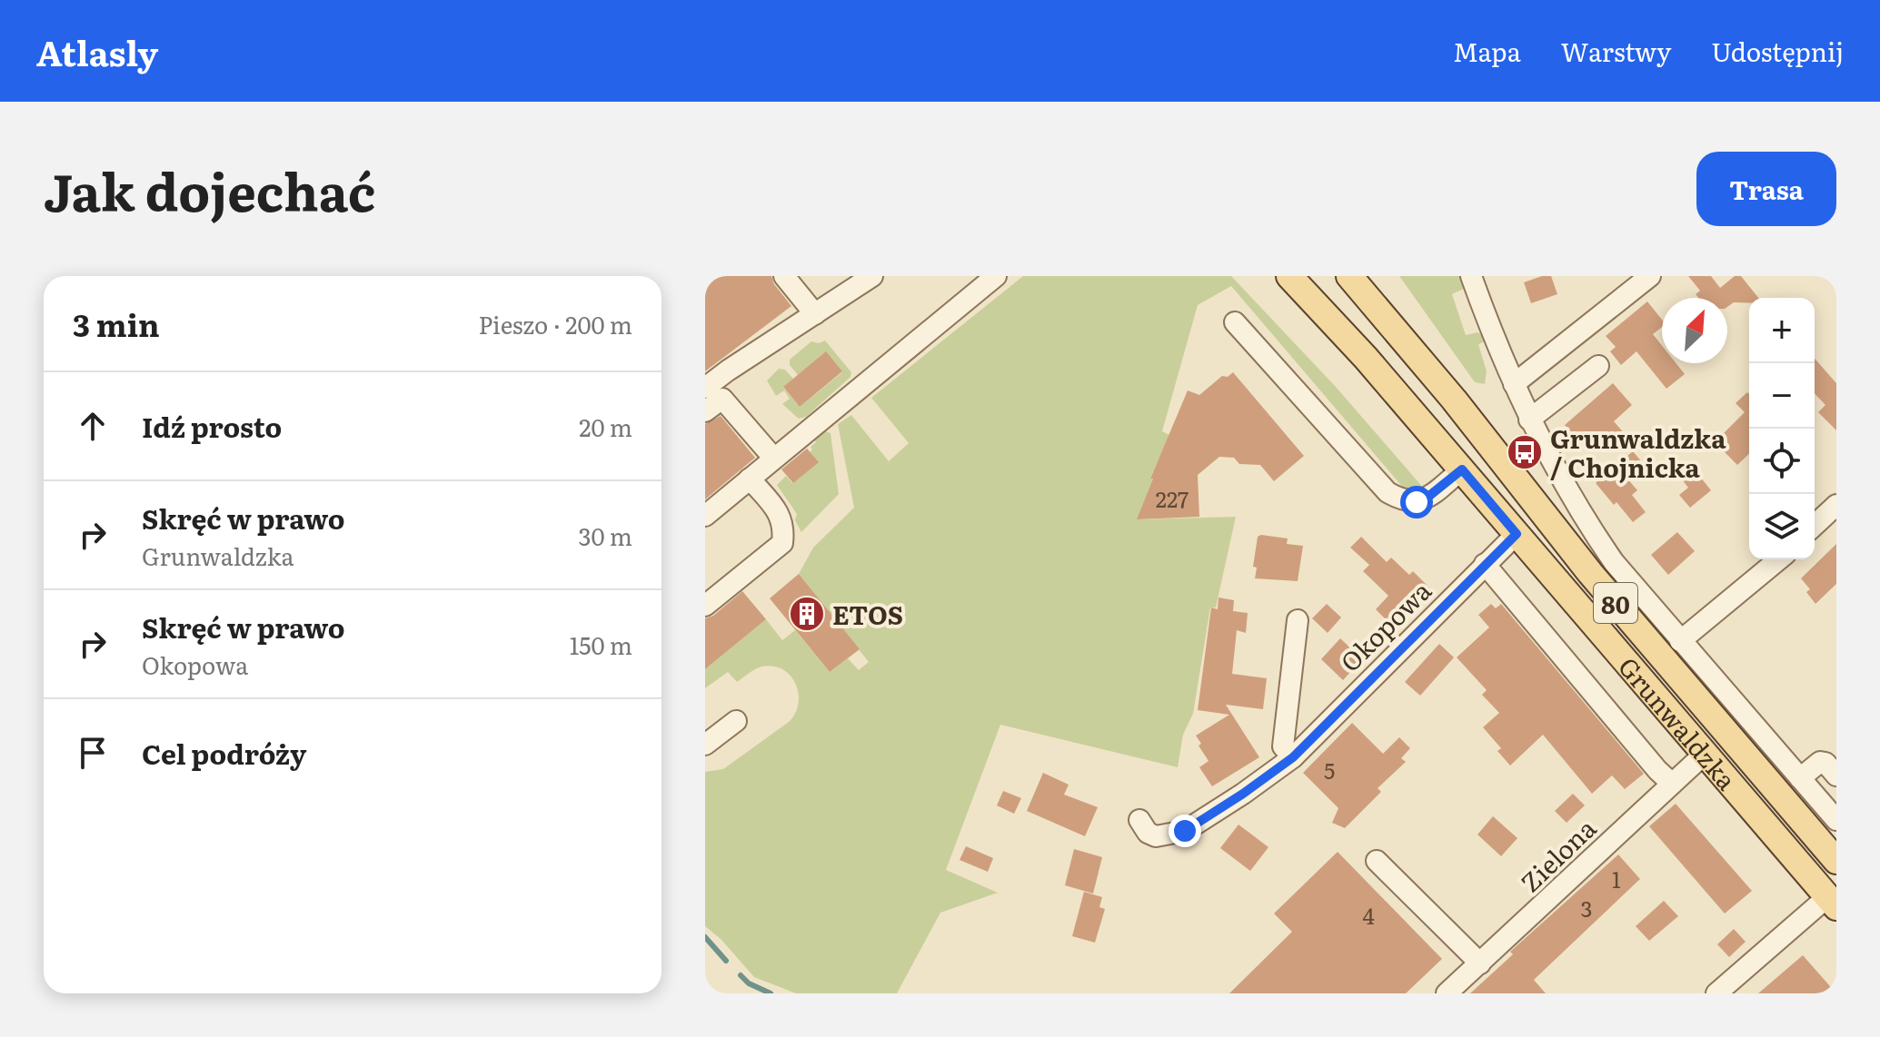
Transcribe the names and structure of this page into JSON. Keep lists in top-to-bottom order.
{
  "streets": {
    "main road": ["80", "Grunwaldzka"],
    "street": ["Okopowa", "Zielona"]
  },
  "crossings": [
    ["Okopowa", "Grunwaldzka"],
    ["Grunwaldzka", "Zielona"]
  ],
  "places": {
    "bus stop": ["Grunwaldzka / Chojnicka"],
    "building": ["ETOS"]
  },
  "house_numbers": [
    "227",
    "5",
    "1",
    "3",
    "4"
  ],
  "north": "top right",
  "page": {
    "header": "Atlasly",
    "nav": ["Mapa", "Warstwy", "Udostępnij"],
    "title": "Jak dojechać",
    "buttons": "Trasa",
    "heading": ["3 min", "Pieszo · 200 m"],
    "map_buttons": ["+", "−"],
    "list": [
      ["Idź prosto", "20 m"],
      ["Skręć w prawo", "Grunwaldzka", "30 m"],
      ["Skręć w prawo", "Okopowa", "150 m"],
      "Cel podróży"
    ]
  }
}
